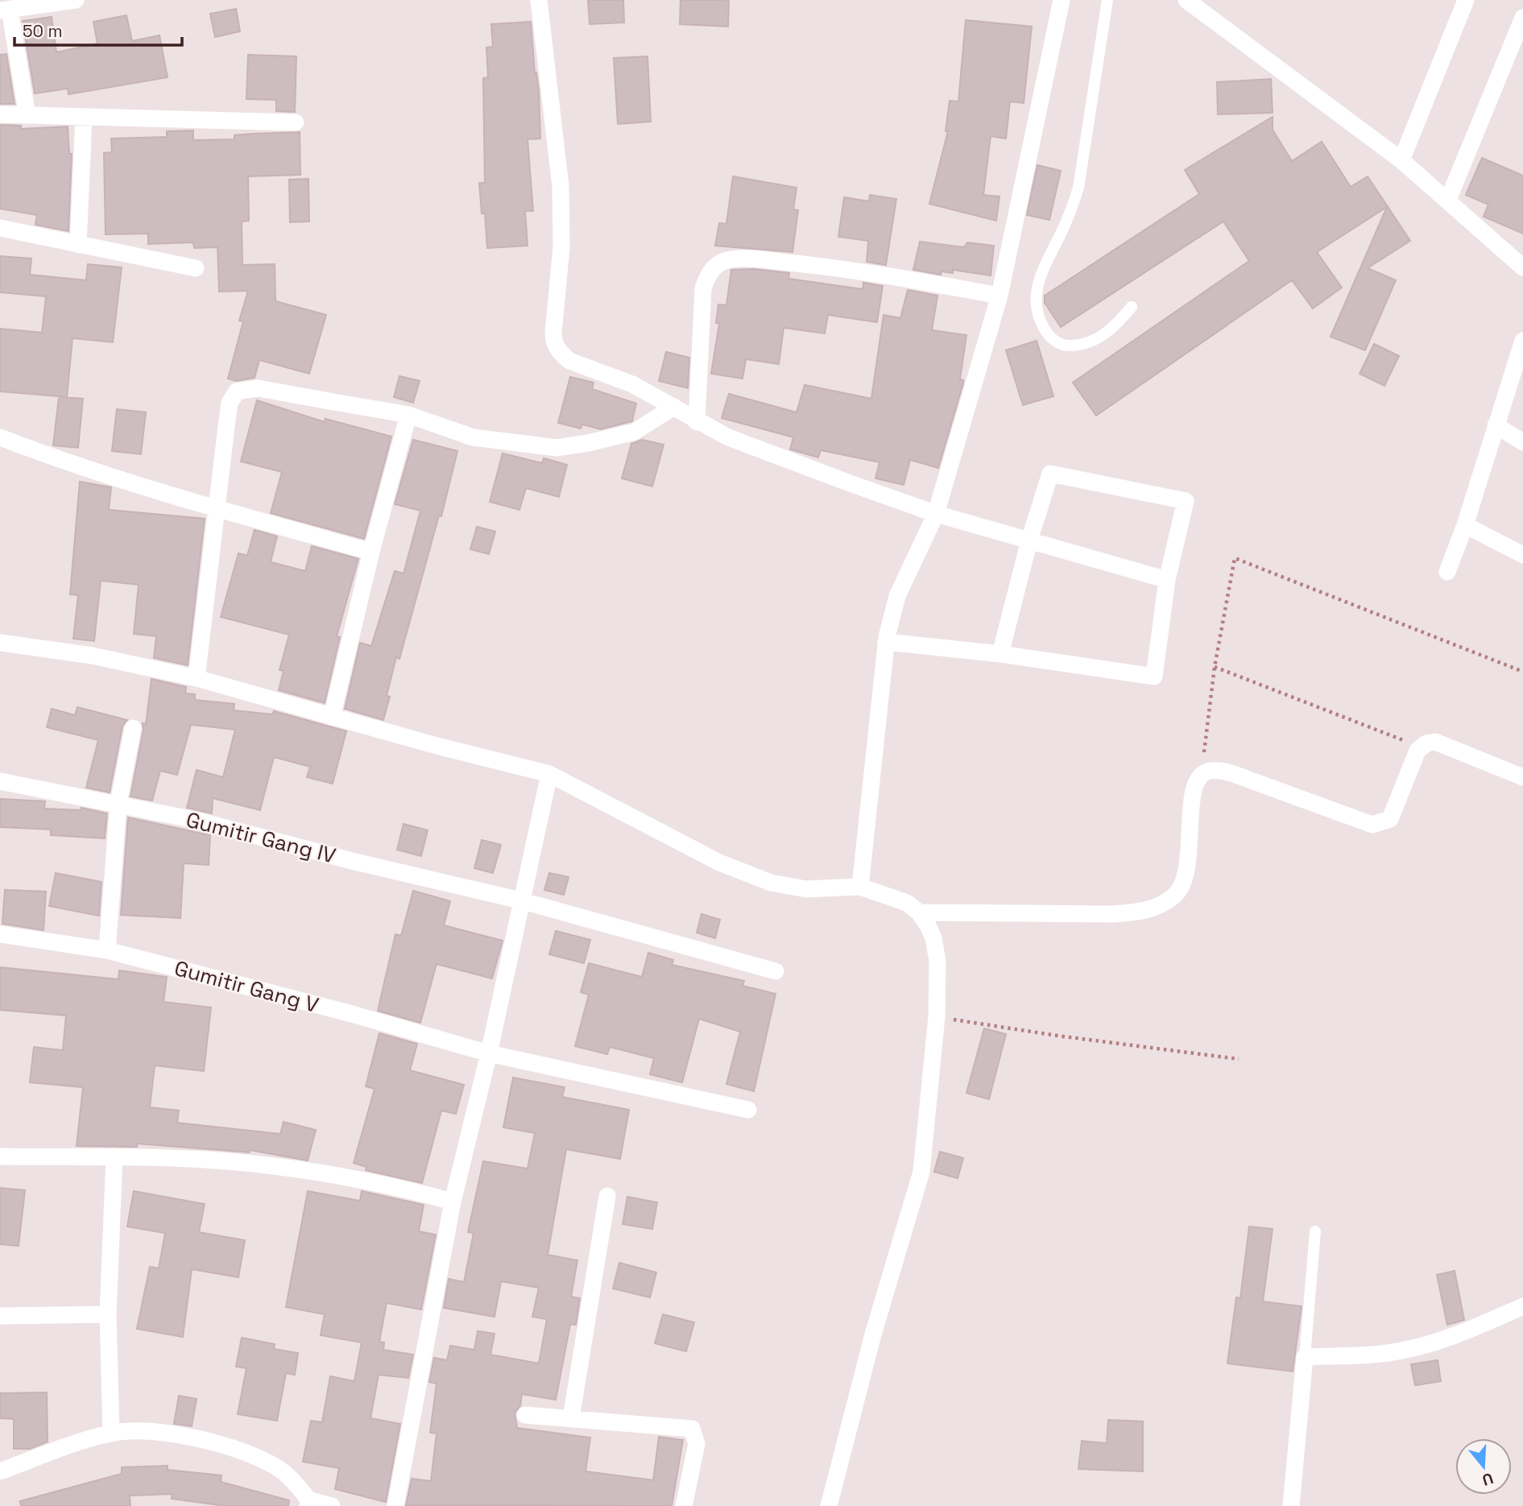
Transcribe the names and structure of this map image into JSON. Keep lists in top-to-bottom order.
{
  "streets": {
    "street": ["Gumitir Gang IV", "Gumitir Gang V"]
  },
  "scale_bar": "50 m",
  "north": "bottom"
}
